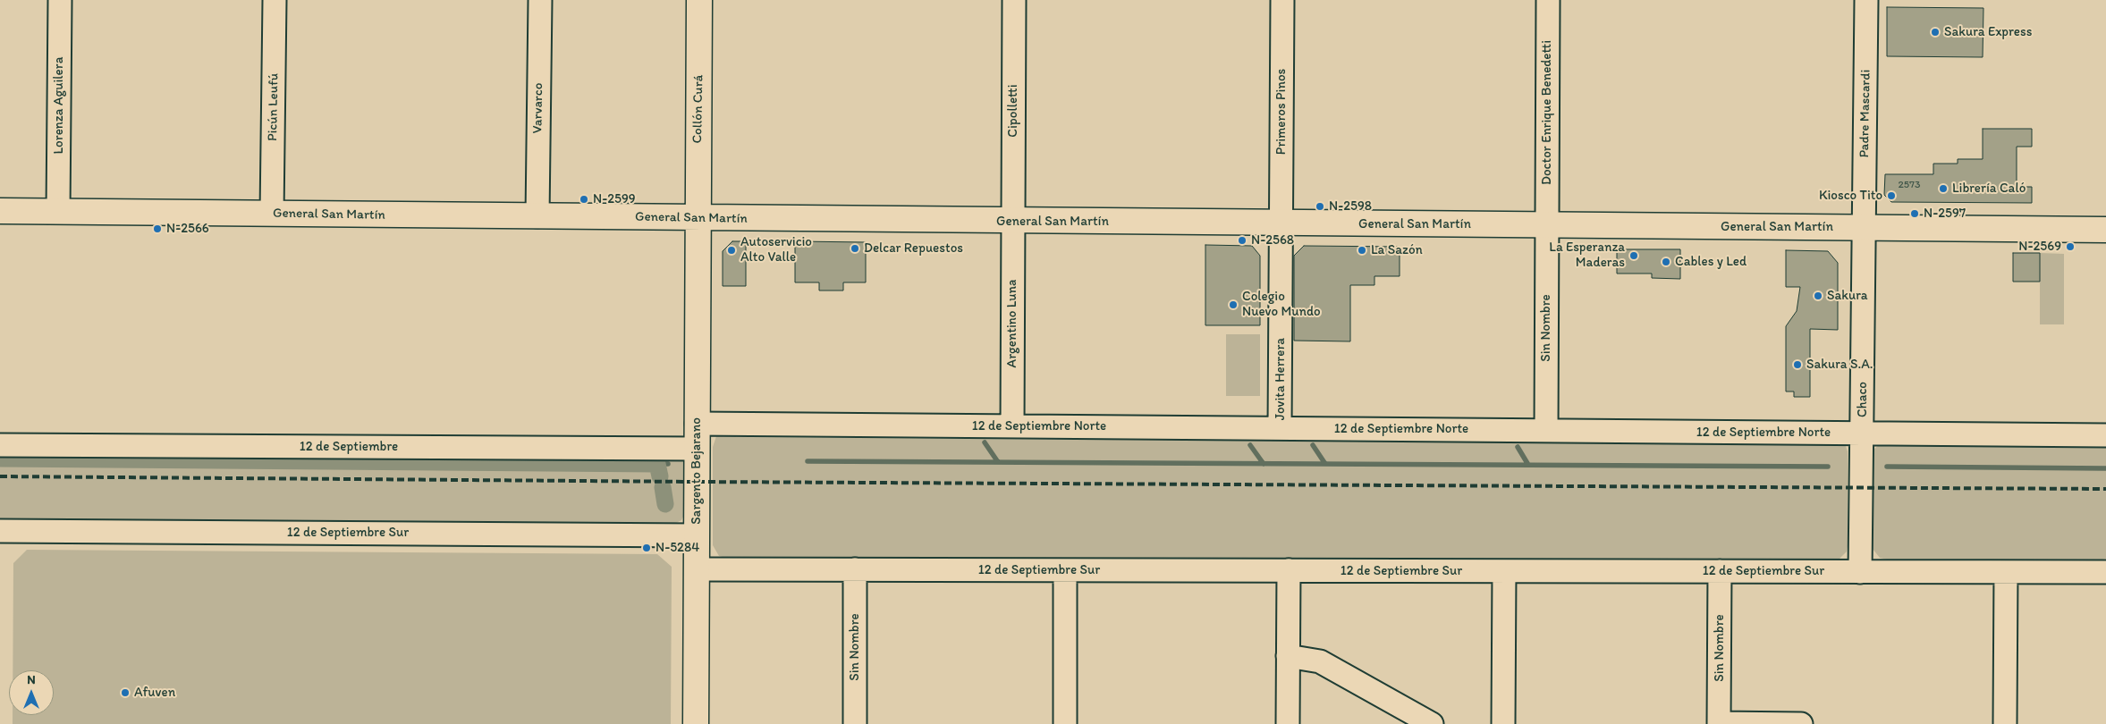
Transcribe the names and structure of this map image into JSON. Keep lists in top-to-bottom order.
{
  "streets": {
    "main road": ["Collón Curá", "General San Martín", "Sargento Bejarano"],
    "street": [
      "Lorenza Aguilera",
      "Picún Leufú",
      "Varvarco",
      "Cipolletti",
      "Primeros Pinos",
      "Doctor Enrique Benedetti",
      "Padre Mascardi",
      "Argentino Luna",
      "Sin Nombre",
      "Jovita Herrera",
      "Chaco",
      "12 de Septiembre Norte",
      "12 de Septiembre",
      "12 de Septiembre Sur"
    ]
  },
  "crossings": [
    ["Lorenza Aguilera", "General San Martín"],
    ["Picún Leufú", "General San Martín"],
    ["Varvarco", "General San Martín"],
    ["Collón Curá", "General San Martín"],
    ["Collón Curá", "Sargento Bejarano"],
    ["Cipolletti", "General San Martín"],
    ["Cipolletti", "Argentino Luna"],
    ["Primeros Pinos", "General San Martín"],
    ["Primeros Pinos", "Jovita Herrera"],
    ["Doctor Enrique Benedetti", "General San Martín"],
    ["Doctor Enrique Benedetti", "Sin Nombre"],
    ["Padre Mascardi", "General San Martín"],
    ["Padre Mascardi", "Chaco"],
    ["General San Martín", "Argentino Luna"],
    ["General San Martín", "Sin Nombre"],
    ["General San Martín", "Jovita Herrera"],
    ["General San Martín", "Chaco"],
    ["General San Martín", "Sargento Bejarano"],
    ["Argentino Luna", "12 de Septiembre Norte"],
    ["Sin Nombre", "12 de Septiembre Norte"],
    ["Sin Nombre", "12 de Septiembre Sur"],
    ["Jovita Herrera", "12 de Septiembre Norte"],
    ["Chaco", "12 de Septiembre Norte"],
    ["Chaco", "12 de Septiembre Sur"],
    ["12 de Septiembre Norte", "Sargento Bejarano"],
    ["12 de Septiembre", "Sargento Bejarano"],
    ["Sargento Bejarano", "12 de Septiembre Sur"]
  ],
  "places": [
    "Sakura Express",
    "Librería Caló",
    "Kiosco Tito",
    "N-2599",
    "N-2598",
    "N-2597",
    "N-2566",
    "N-2568",
    "N-2569",
    "Delcar Repuestos",
    "Autoservicio Alto Valle",
    "La Sazón",
    "La Esperanza Maderas",
    "Cables y Led",
    "Sakura",
    "Colegio Nuevo Mundo",
    "Sakura S.A.",
    "N-5284",
    "Afuven"
  ],
  "house_numbers": ["2573"],
  "north": "top"
}
